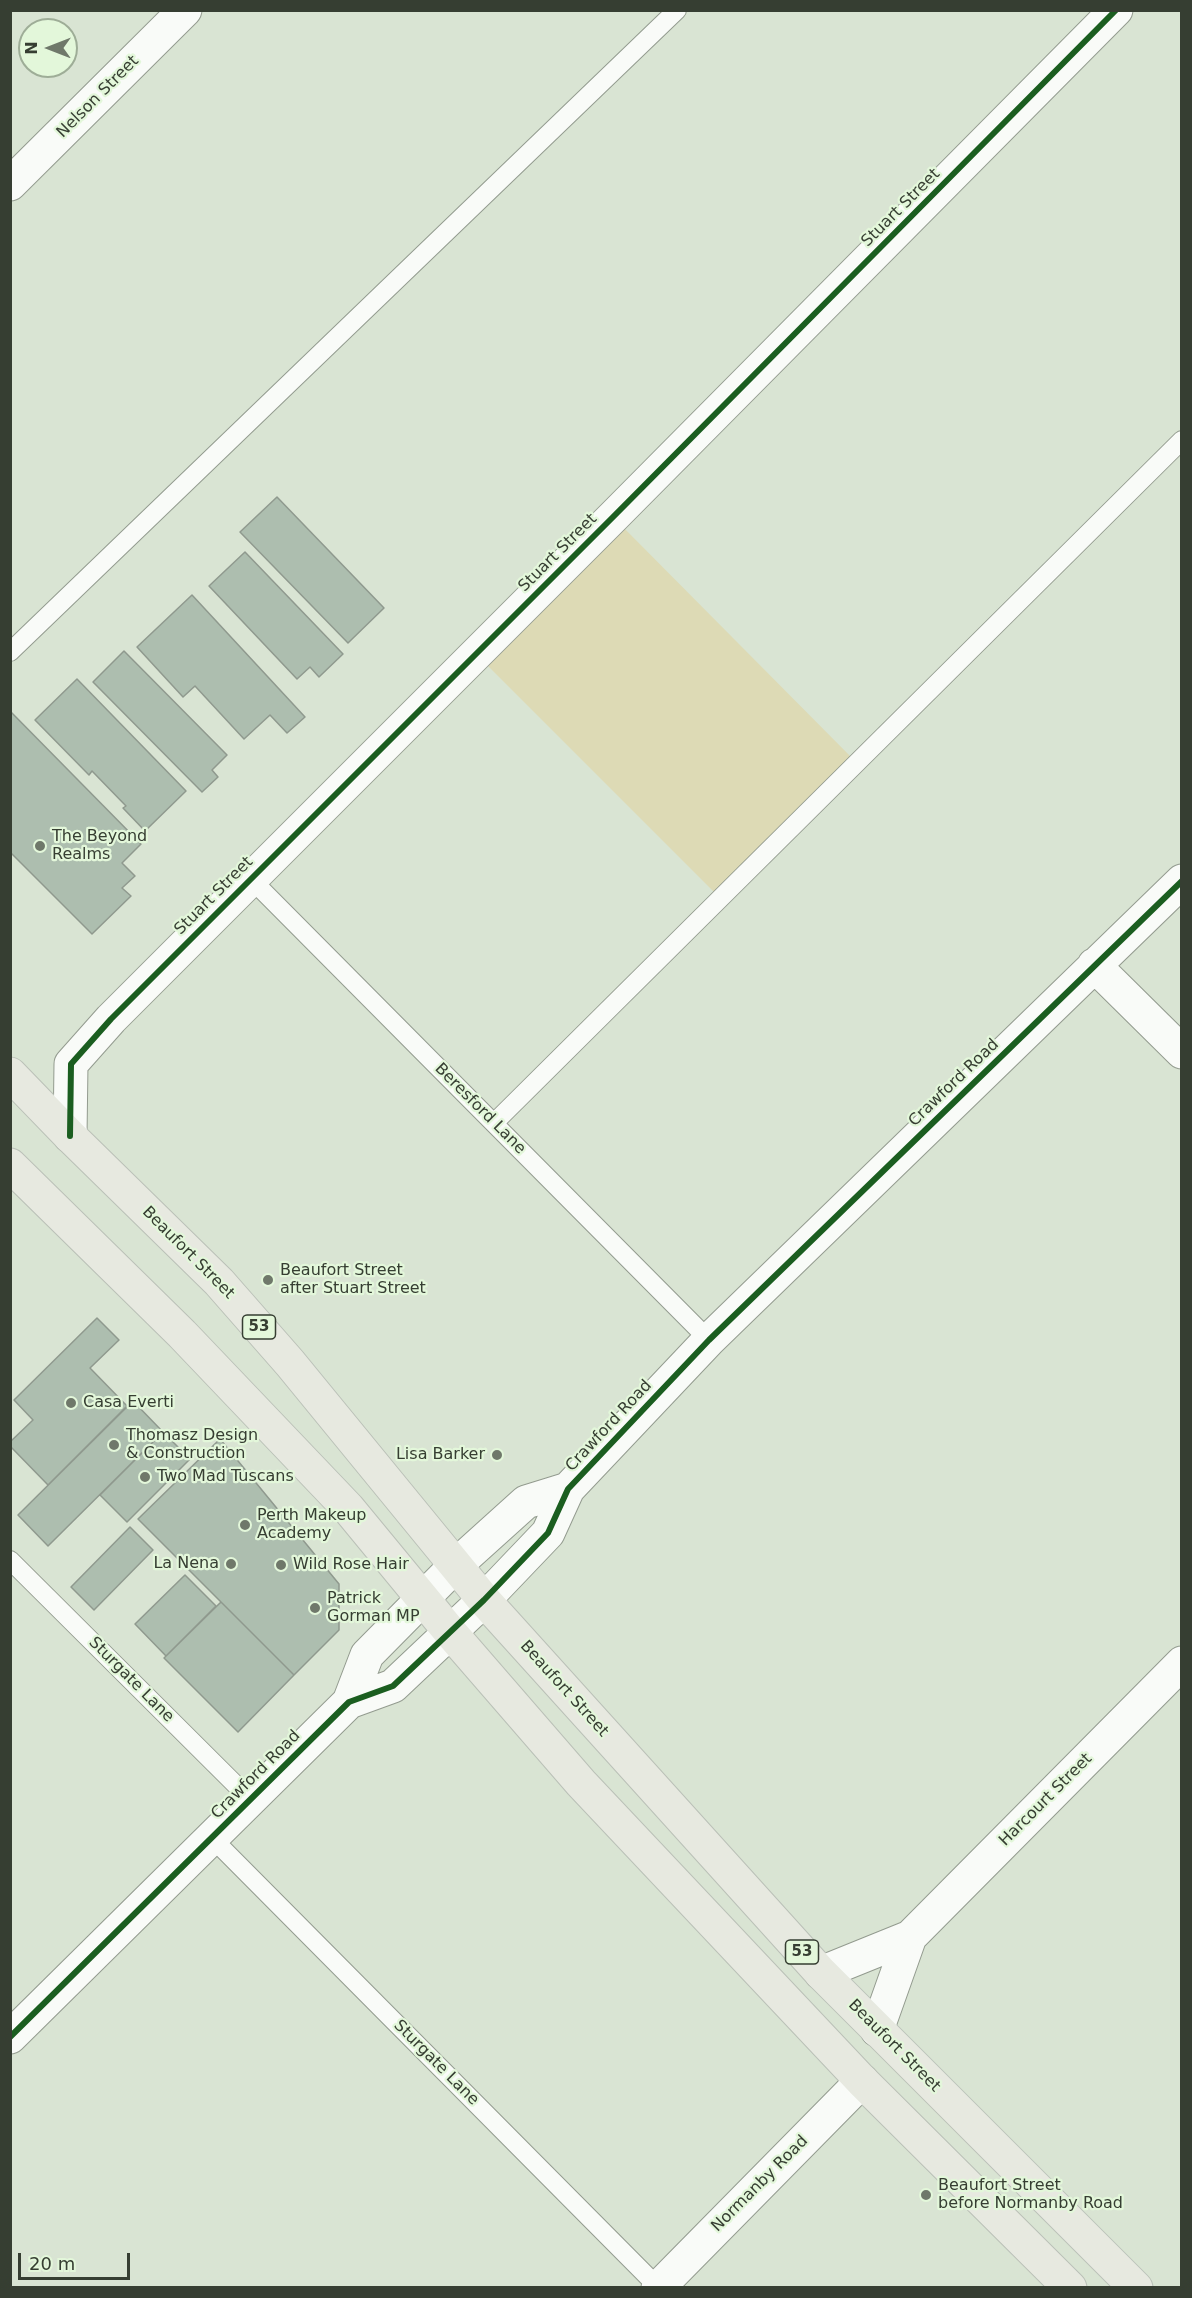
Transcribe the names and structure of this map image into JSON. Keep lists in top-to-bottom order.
{
  "streets": {
    "main road": ["Beaufort Street", "53"],
    "street": [
      "Nelson Street",
      "Stuart Street",
      "Crawford Road",
      "Harcourt Street",
      "Normanby Road"
    ],
    "lane": ["Beresford Lane", "Sturgate Lane"]
  },
  "crossings": [
    ["Stuart Street", "Beresford Lane"],
    ["Stuart Street", "Beaufort Street"],
    ["Crawford Road", "Beresford Lane"],
    ["Crawford Road", "Beaufort Street"],
    ["Crawford Road", "53"],
    ["Crawford Road", "Sturgate Lane"],
    ["Beaufort Street", "Harcourt Street"],
    ["53", "Normanby Road"],
    ["Sturgate Lane", "Normanby Road"]
  ],
  "places": [
    "The Beyond Realms",
    "Beaufort Street after Stuart Street",
    "Casa Everti",
    "Thomasz Design & Construction",
    "Lisa Barker",
    "Two Mad Tuscans",
    "Perth Makeup Academy",
    "La Nena",
    "Wild Rose Hair",
    "Patrick Gorman MP",
    "Beaufort Street before Normanby Road"
  ],
  "scale_bar": "20 m",
  "north": "left"
}
